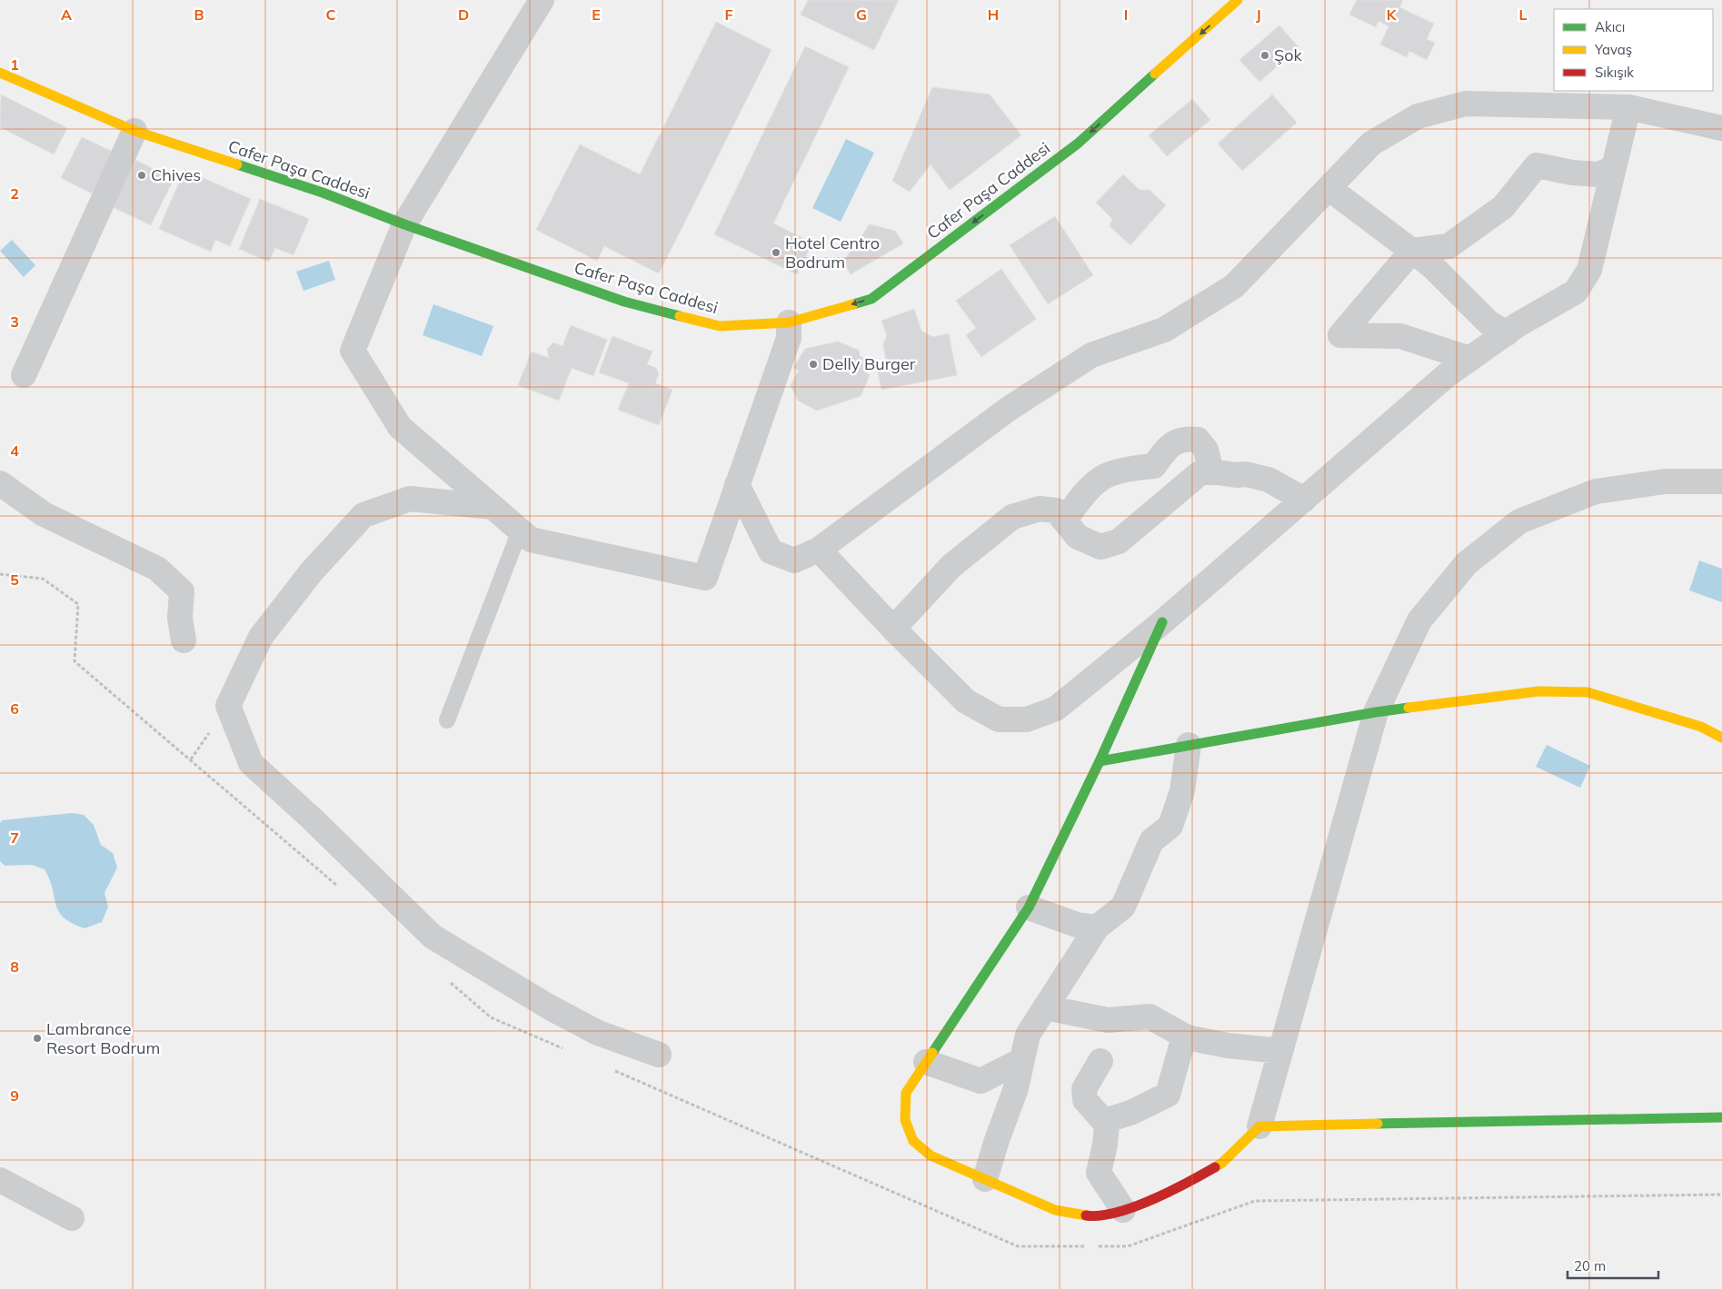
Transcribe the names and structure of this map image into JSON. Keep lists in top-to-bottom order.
{
  "streets": {
    "street": ["Cafer Paşa Caddesi"]
  },
  "one_way": ["Cafer Paşa Caddesi"],
  "places": [
    "Şok",
    "Chives",
    "Hotel Centro Bodrum",
    "Delly Burger",
    "Lambrance Resort Bodrum"
  ],
  "legend": ["Akıcı", "Yavaş", "Sıkışık"],
  "scale_bar": "20 m",
  "grid": {
    "columns": [
      "A",
      "B",
      "C",
      "D",
      "E",
      "F",
      "G",
      "H",
      "I",
      "J",
      "K",
      "L"
    ],
    "rows": [
      "1",
      "2",
      "3",
      "4",
      "5",
      "6",
      "7",
      "8",
      "9"
    ]
  }
}
